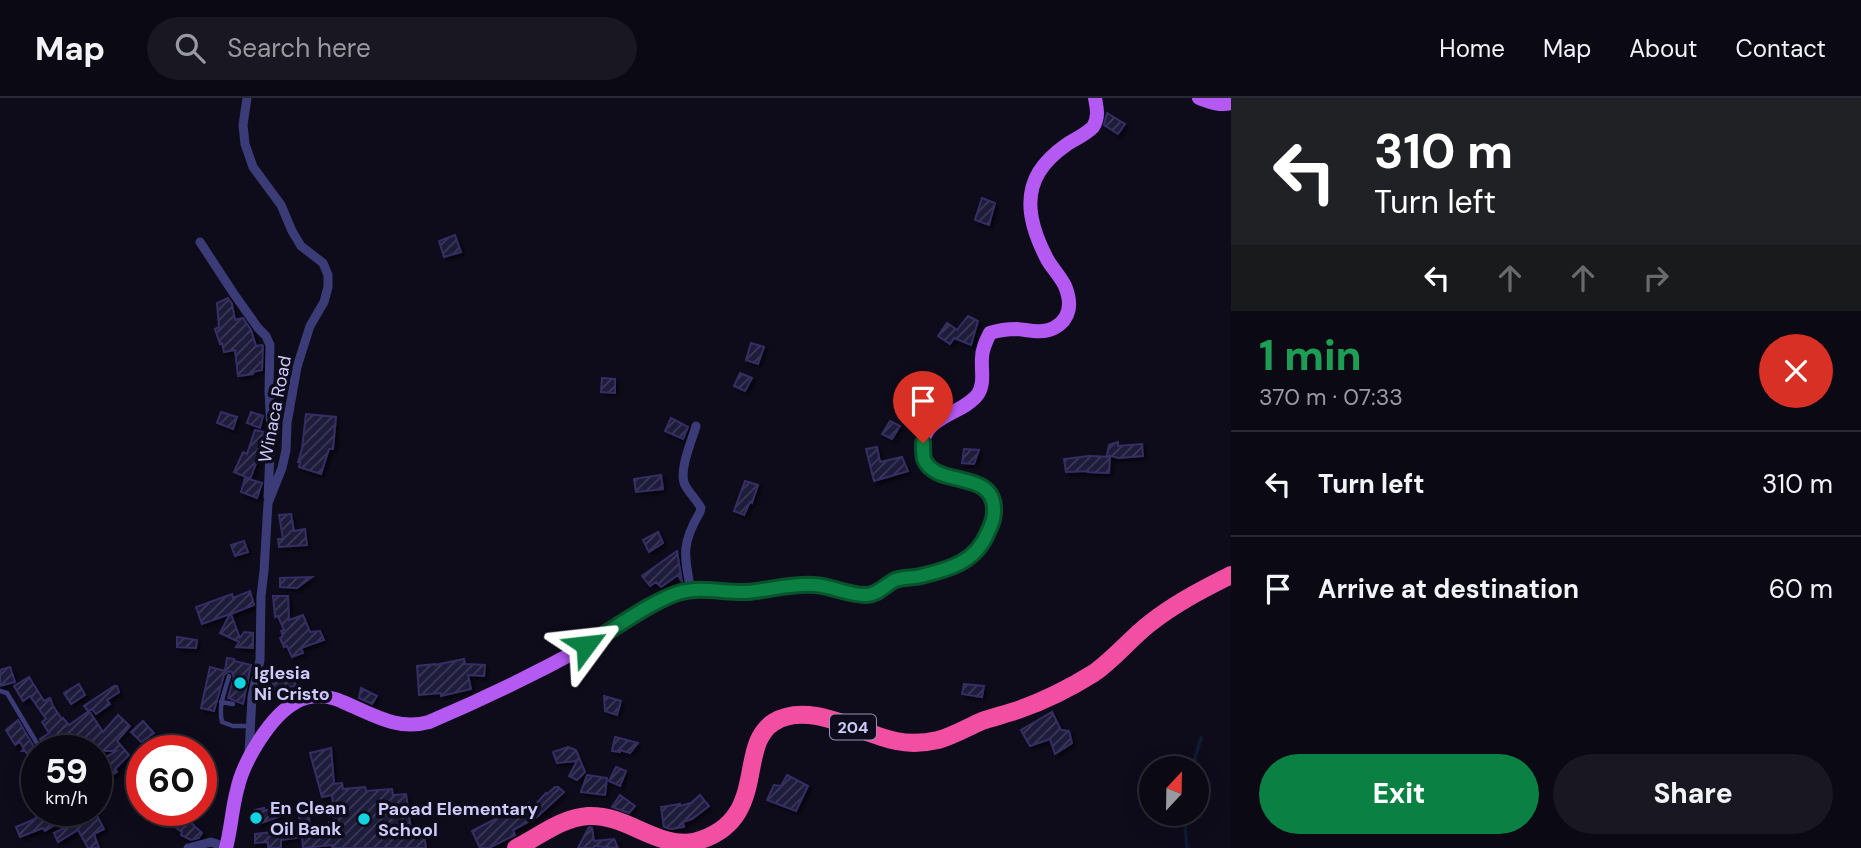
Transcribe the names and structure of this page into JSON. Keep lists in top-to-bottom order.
{
  "streets": {
    "highway": ["204"],
    "street": ["Winaca Road"]
  },
  "places": ["Iglesia Ni Cristo", "En Clean Oil Bank", "Paoad Elementary School"],
  "north": "top",
  "page": {
    "header": "Map",
    "search": "Search here",
    "nav": [
      "Home",
      "Map",
      "About",
      "Contact"
    ],
    "turn": ["310 m", "Turn left"],
    "heading": ["1 min", "370 m · 07:33"],
    "list": [
      {
        "name": "Turn left",
        "value": "310 m"
      },
      {
        "name": "Arrive at destination",
        "value": "60 m"
      }
    ],
    "speed": "59 km/h",
    "limit": "60",
    "buttons": ["Exit", "Share"]
  }
}
